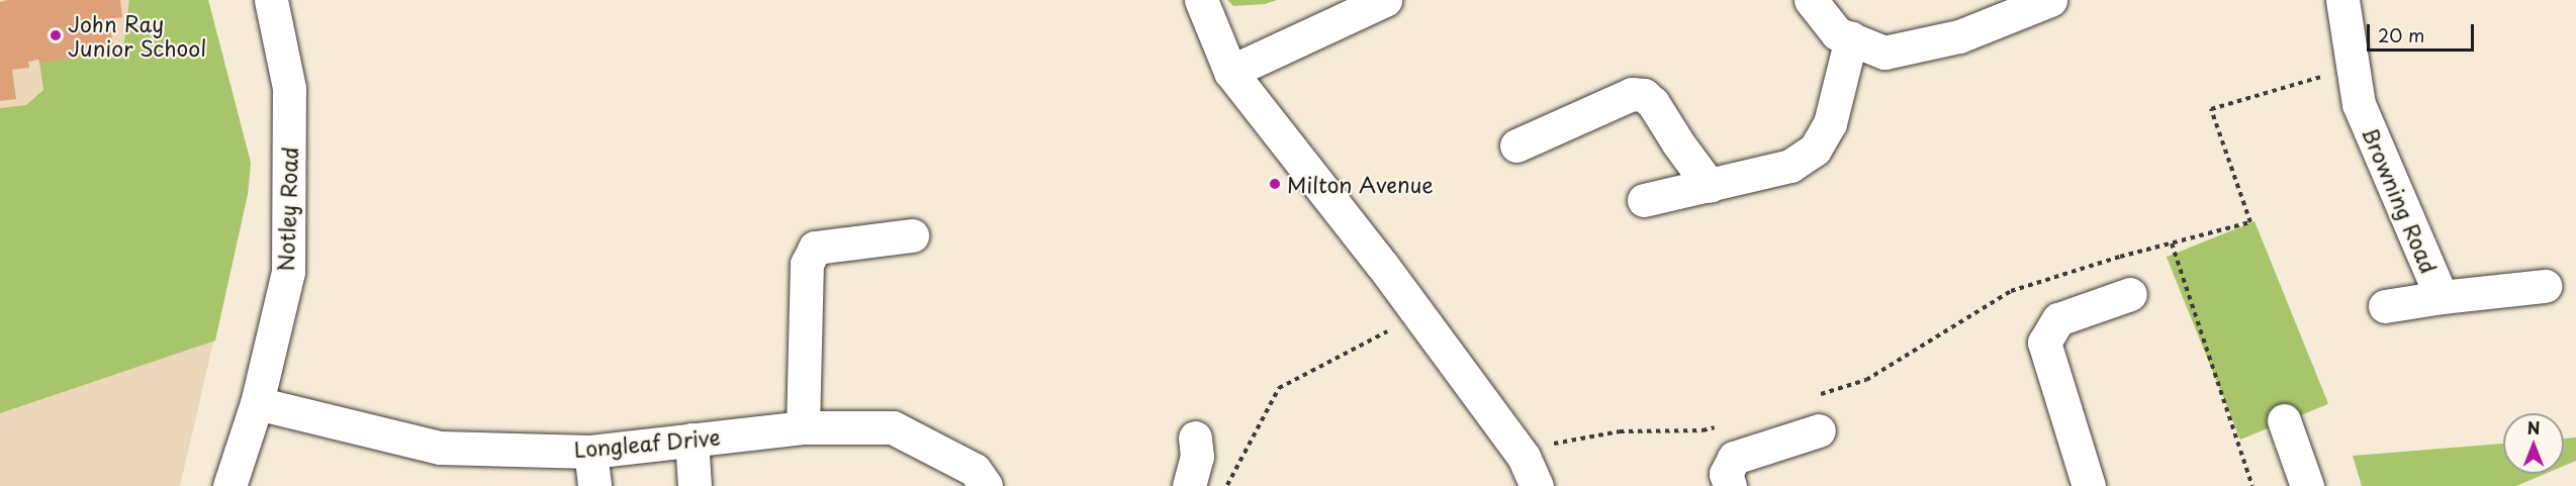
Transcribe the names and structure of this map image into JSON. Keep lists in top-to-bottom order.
{
  "streets": {
    "street": ["Browning Road", "Notley Road", "Longleaf Drive"]
  },
  "crossings": [
    ["Notley Road", "Longleaf Drive"]
  ],
  "places": ["John Ray Junior School", "Milton Avenue"],
  "scale_bar": "20 m",
  "north": "top"
}
